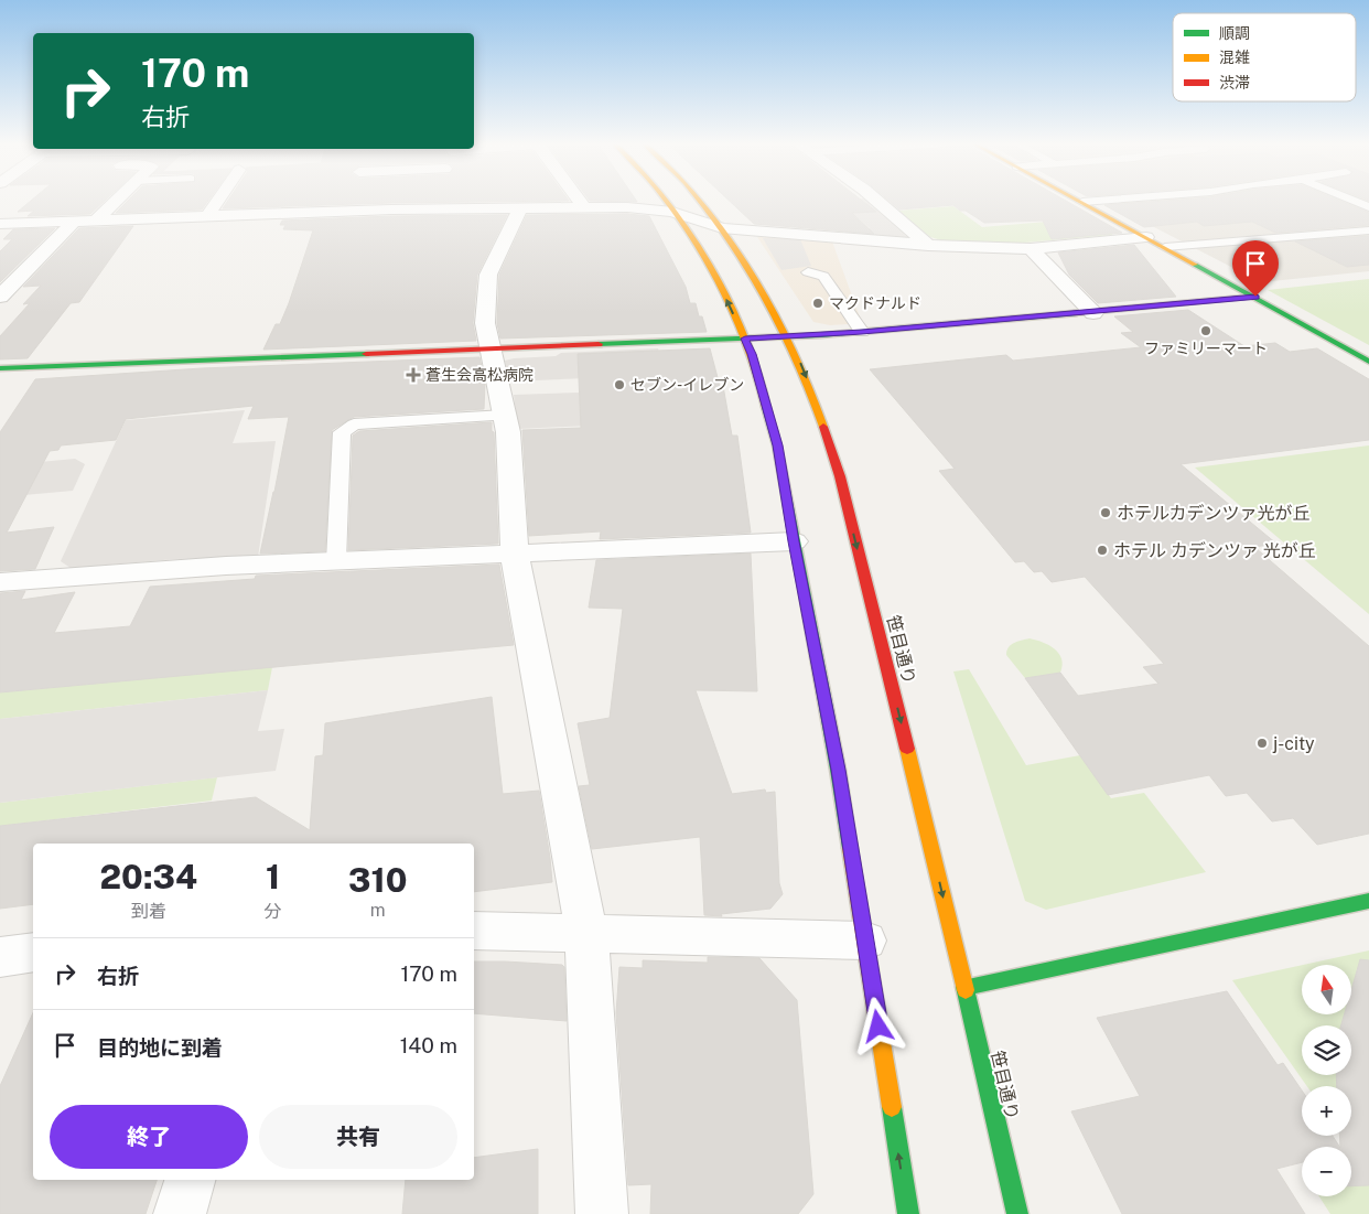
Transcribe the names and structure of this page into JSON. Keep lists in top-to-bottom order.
{
  "streets": {
    "main road": ["笹目通り"]
  },
  "places": {
    "other": [
      "マクドナルド",
      "ファミリーマート",
      "セブン-イレブン",
      "ホテルカデンツァ光が丘",
      "ホテル カデンツァ 光が丘",
      "j-city"
    ],
    "health": ["蒼生会高松病院"]
  },
  "legend": ["順調", "混雑", "渋滞"],
  "north": "top",
  "page": {
    "turn": ["170 m", "右折"],
    "eta": [
      "20:34",
      "到着",
      "1",
      "分",
      "310",
      "m"
    ],
    "list": [
      {
        "name": "右折",
        "value": "170 m"
      },
      {
        "name": "目的地に到着",
        "value": "140 m"
      }
    ],
    "map_buttons": ["+", "−"],
    "buttons": ["終了", "共有"]
  }
}
